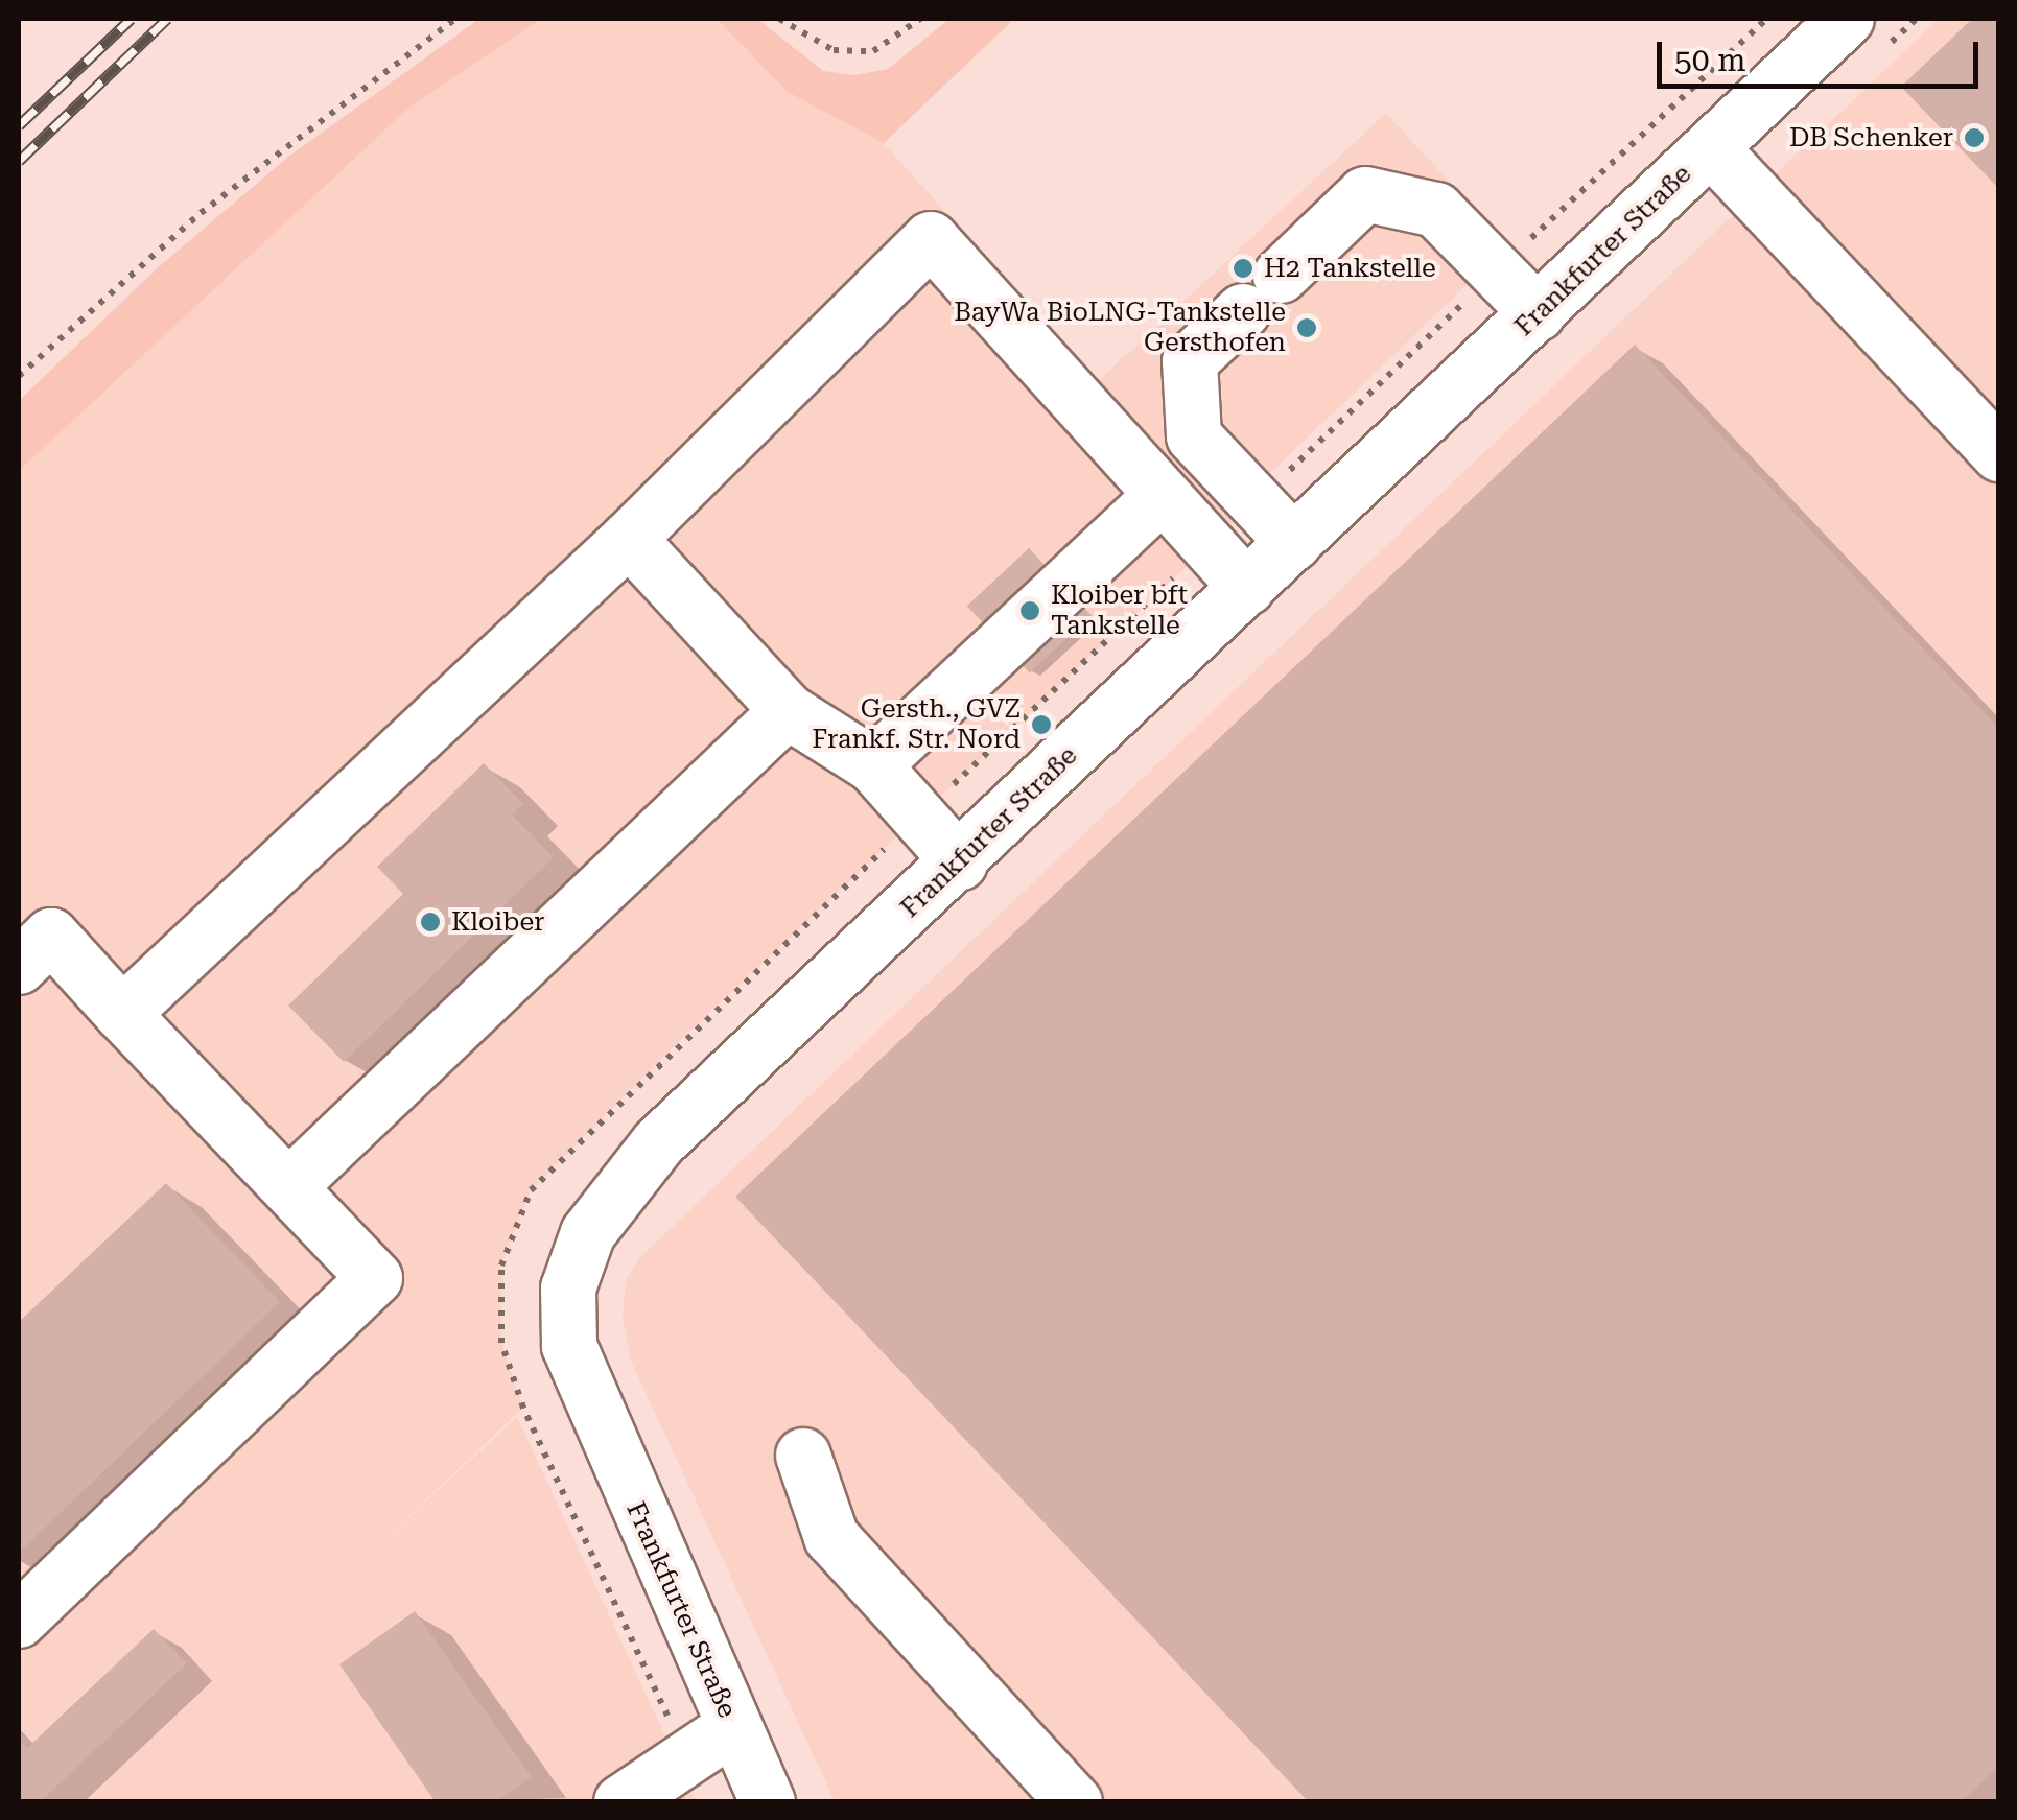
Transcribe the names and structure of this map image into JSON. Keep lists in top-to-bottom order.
{
  "streets": {
    "street": ["Frankfurter Straße"]
  },
  "places": [
    "DB Schenker",
    "H2 Tankstelle",
    "BayWa BioLNG-Tankstelle Gersthofen",
    "Kloiber bft Tankstelle",
    "Gersth., GVZ Frankf. Str. Nord",
    "Kloiber"
  ],
  "scale_bar": "50 m"
}
